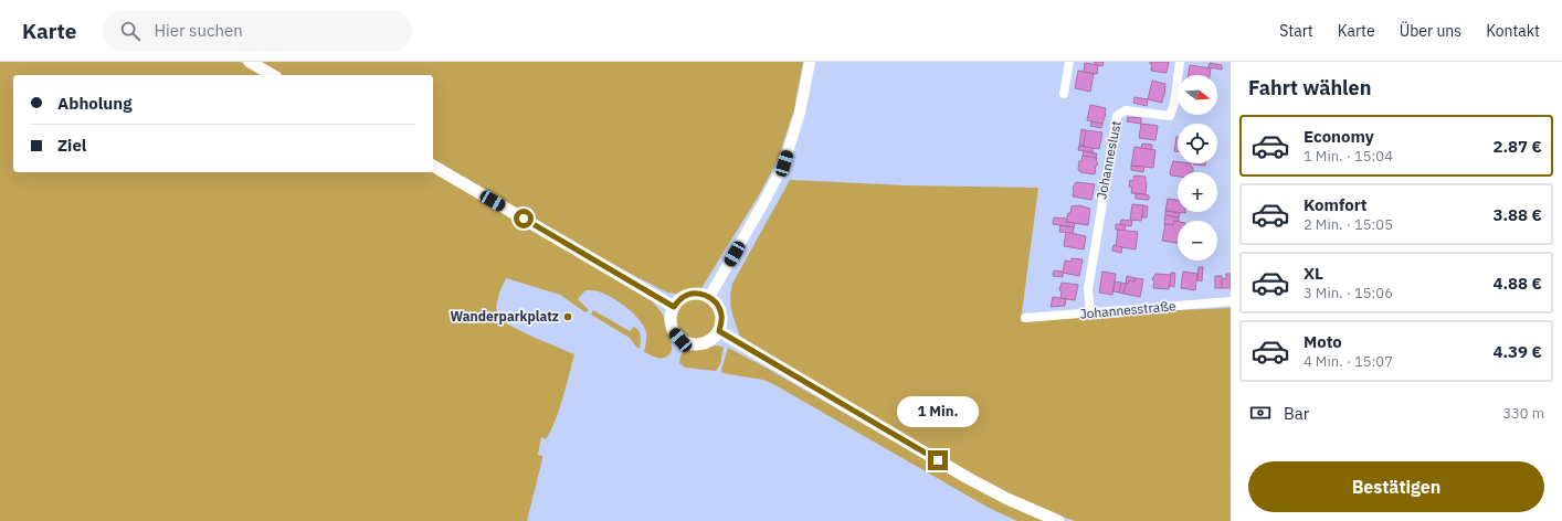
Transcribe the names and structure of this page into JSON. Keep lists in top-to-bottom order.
{
  "streets": {
    "street": ["Johanneslust", "Johannesstraße"]
  },
  "crossings": [
    ["Johanneslust", "Johannesstraße"]
  ],
  "places": ["Wanderparkplatz"],
  "north": "right",
  "page": {
    "header": "Karte",
    "search": "Hier suchen",
    "nav": [
      "Start",
      "Karte",
      "Über uns",
      "Kontakt"
    ],
    "heading": "Fahrt wählen",
    "map_buttons": ["+", "−"],
    "banner": ["Abholung", "Ziel"],
    "list": [
      {
        "name": "Economy",
        "note": "1 Min. · 15:04",
        "value": "2.87 €"
      },
      {
        "name": "Komfort",
        "note": "2 Min. · 15:05",
        "value": "3.88 €"
      },
      {
        "name": "XL",
        "note": "3 Min. · 15:06",
        "value": "4.88 €"
      },
      {
        "name": "Moto",
        "note": "4 Min. · 15:07",
        "value": "4.39 €"
      }
    ],
    "pay": ["Bar", "330 m"],
    "bubble": "1 Min.",
    "buttons": "Bestätigen"
  }
}
